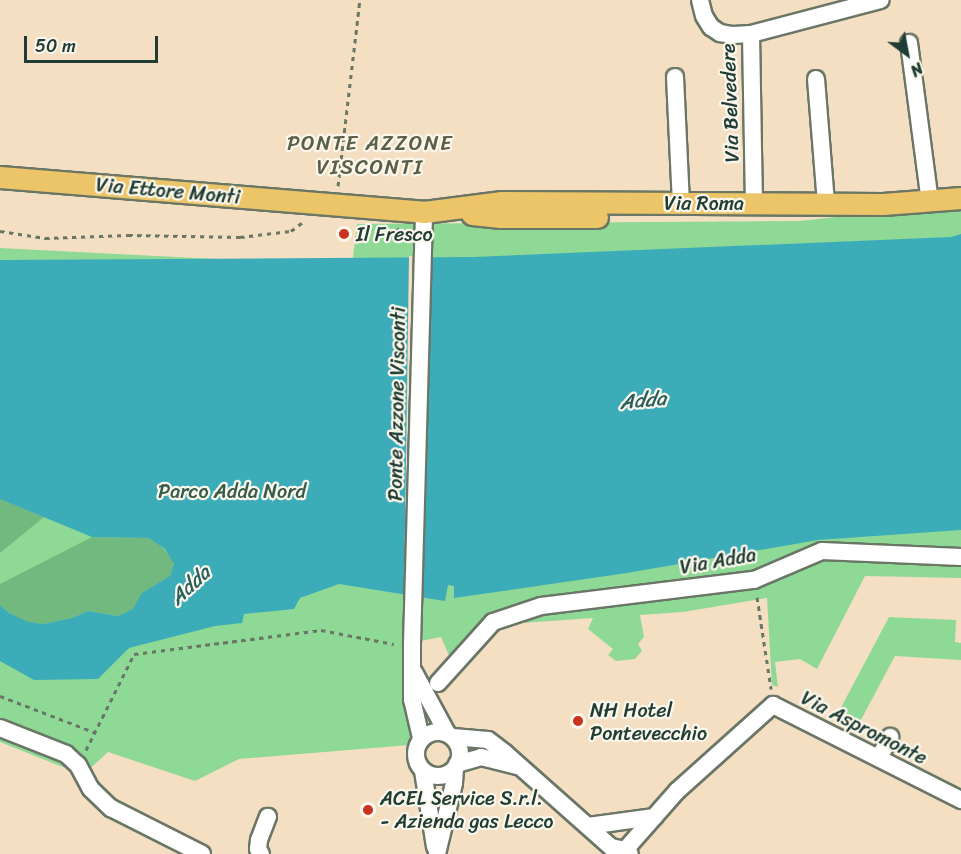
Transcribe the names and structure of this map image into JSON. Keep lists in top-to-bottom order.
{
  "streets": {
    "main road": ["Via Ettore Monti", "Via Roma"],
    "street": [
      "Via Belvedere",
      "Ponte Azzone Visconti",
      "Via Adda",
      "Via Aspromonte"
    ]
  },
  "crossings": [
    ["Via Belvedere", "Via Roma"],
    ["Via Ettore Monti", "Via Roma"],
    ["Via Roma", "Ponte Azzone Visconti"]
  ],
  "districts": ["PONTE AZZONE VISCONTI"],
  "water": ["Adda"],
  "parks": ["Parco Adda Nord"],
  "places": ["Il Fresco", "NH Hotel Pontevecchio", "ACEL Service S.r.l. - Azienda gas Lecco"],
  "scale_bar": "50 m",
  "north": "bottom right"
}
